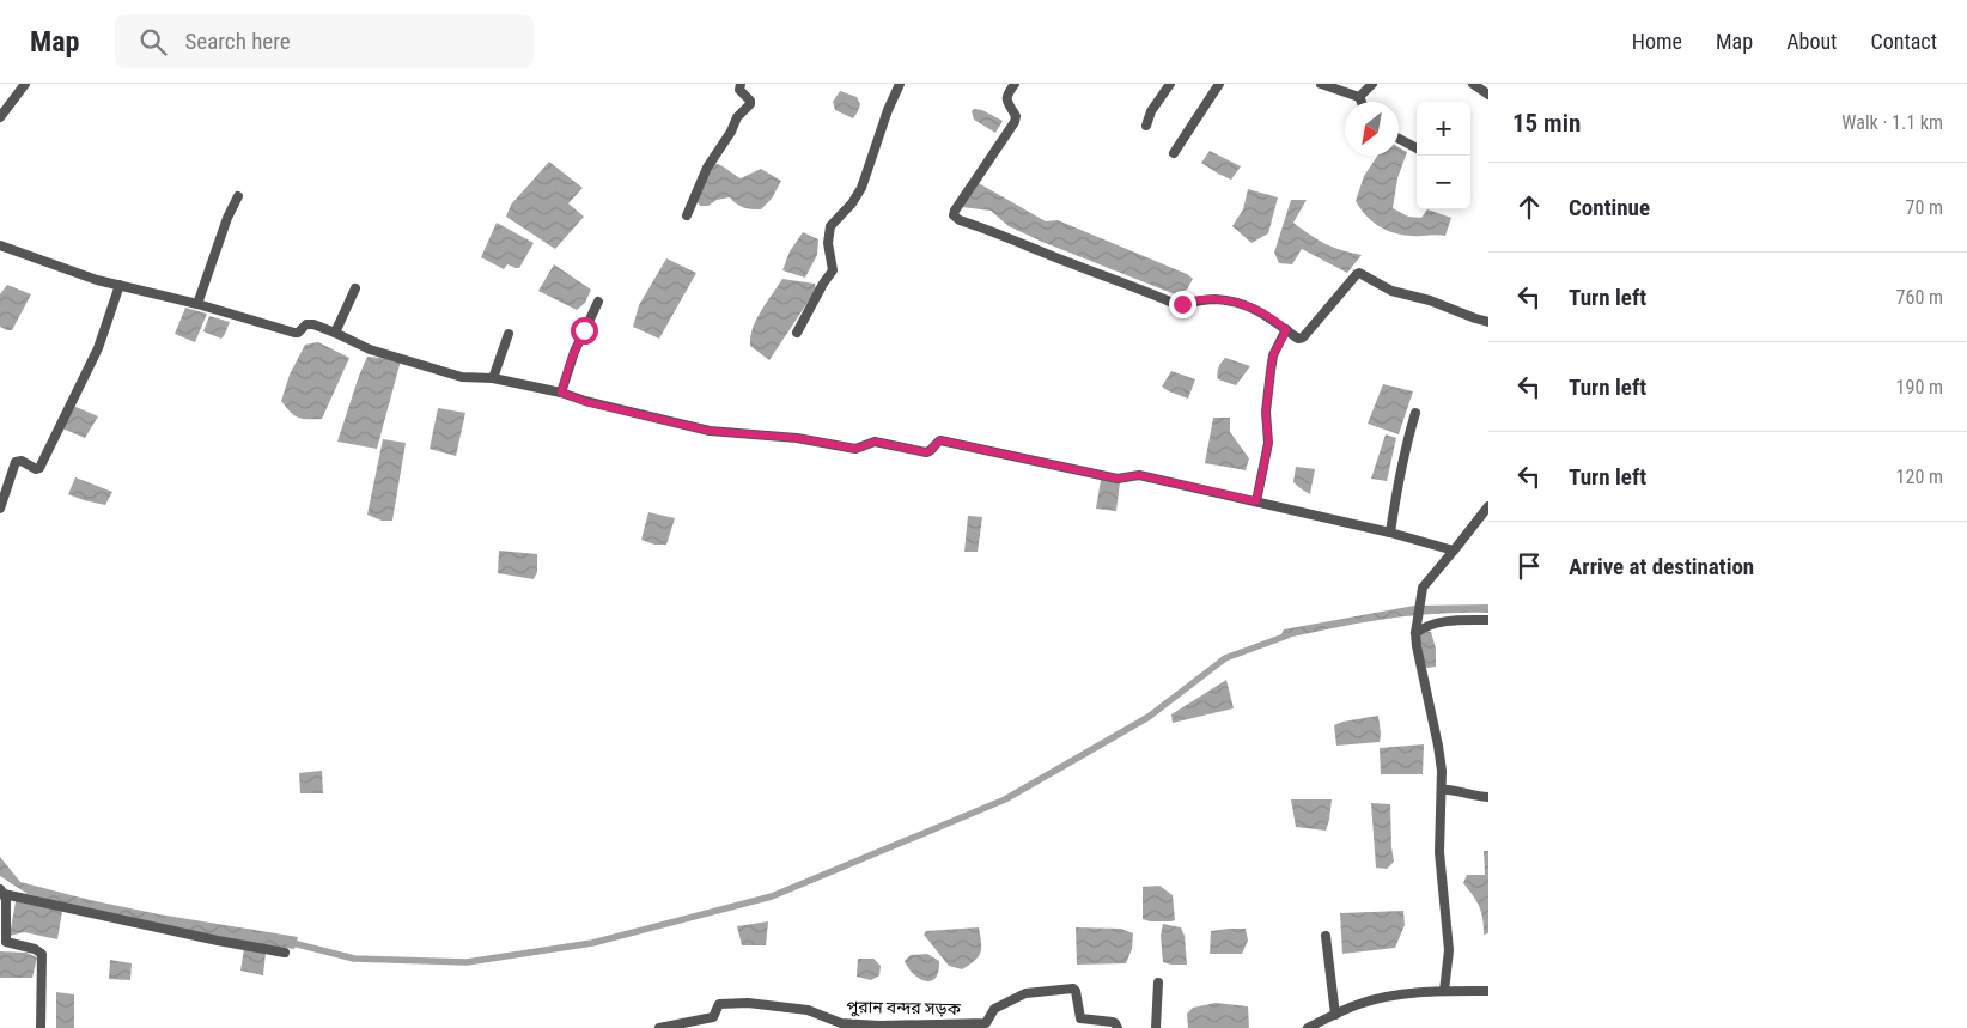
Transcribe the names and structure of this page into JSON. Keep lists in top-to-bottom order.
{
  "streets": {
    "street": ["পুরান বন্দর সড়ক"]
  },
  "north": "bottom left",
  "page": {
    "header": "Map",
    "search": "Search here",
    "nav": [
      "Home",
      "Map",
      "About",
      "Contact"
    ],
    "heading": ["15 min", "Walk · 1.1 km"],
    "map_buttons": ["+", "−"],
    "list": [
      ["Continue", "70 m"],
      ["Turn left", "760 m"],
      ["Turn left", "190 m"],
      ["Turn left", "120 m"],
      "Arrive at destination"
    ]
  }
}
